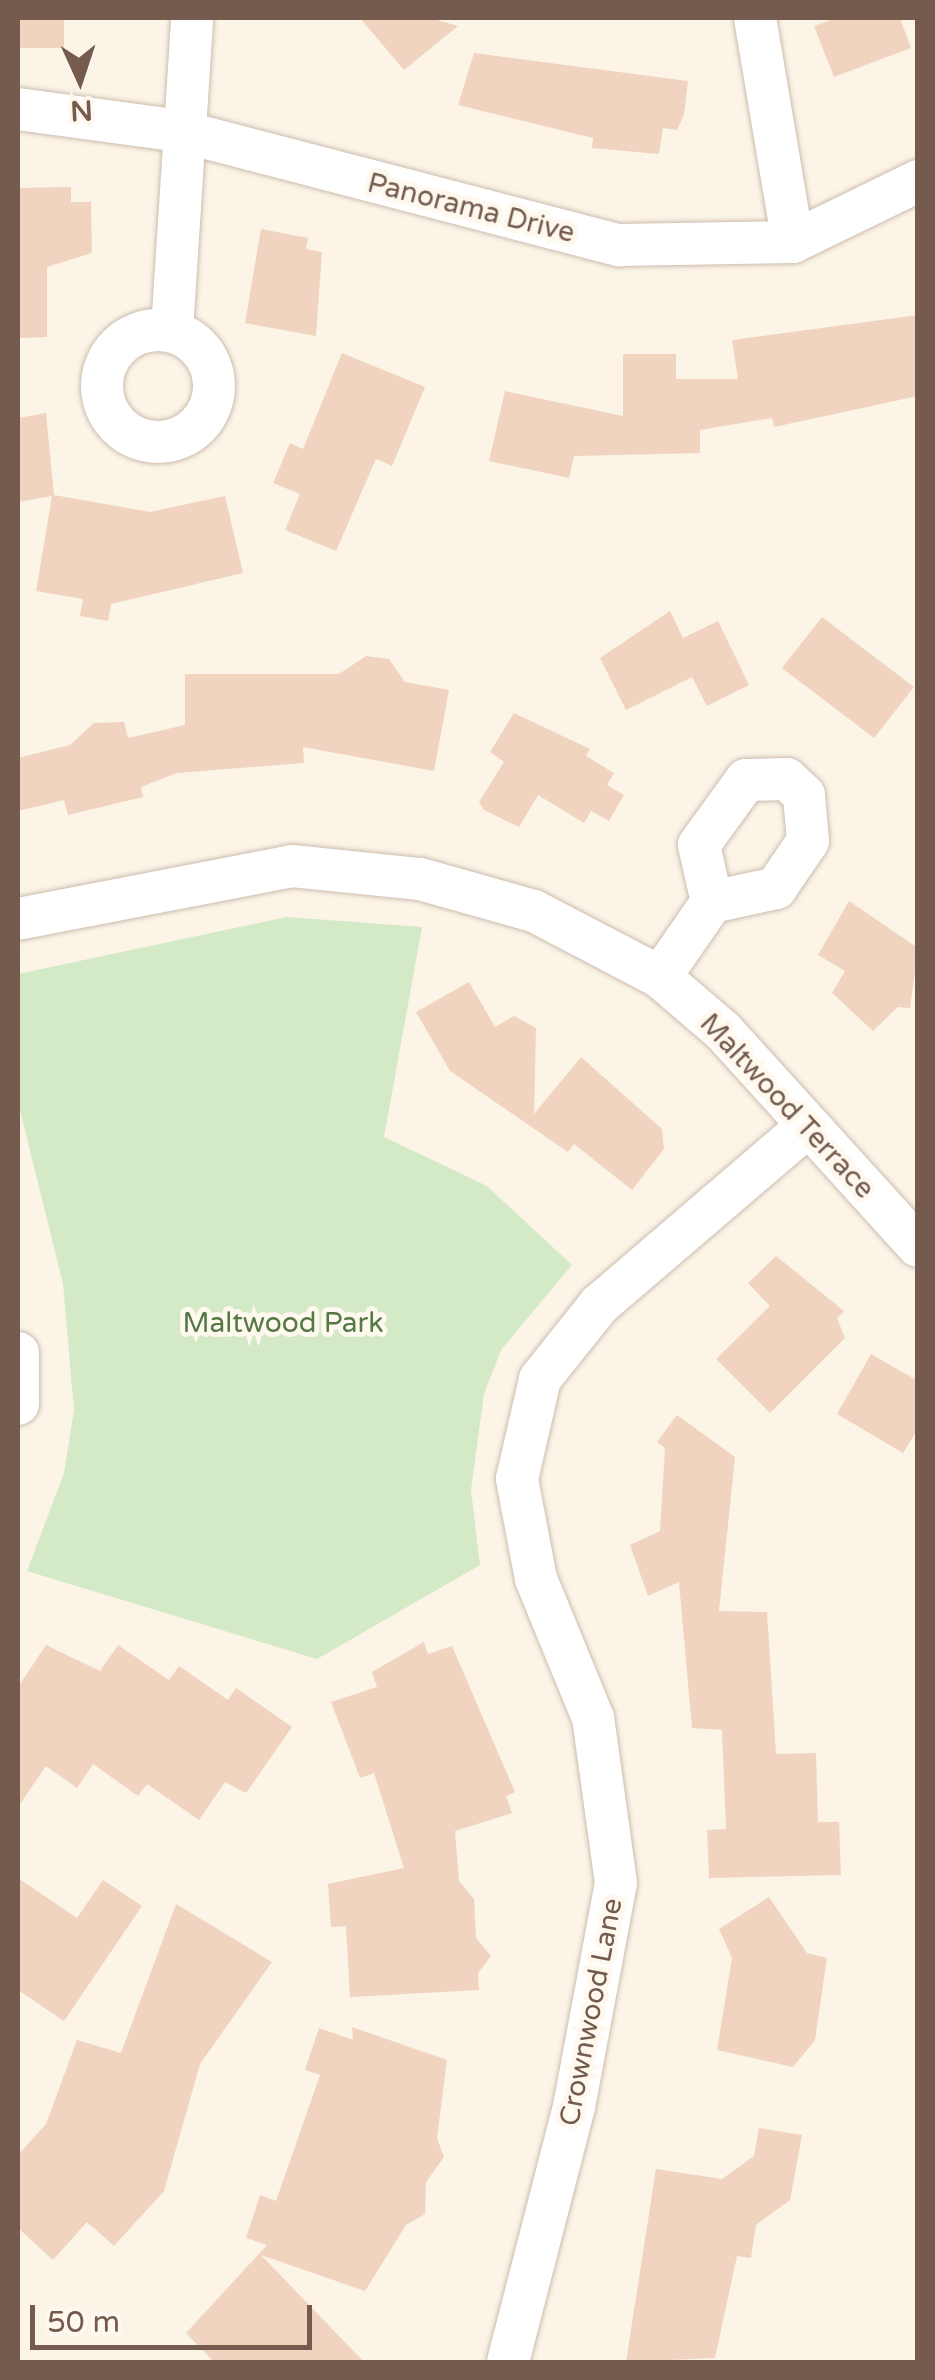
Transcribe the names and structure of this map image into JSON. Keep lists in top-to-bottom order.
{
  "streets": {
    "street": ["Panorama Drive", "Maltwood Terrace", "Crownwood Lane"]
  },
  "crossings": [
    ["Maltwood Terrace", "Crownwood Lane"]
  ],
  "parks": ["Maltwood Park"],
  "scale_bar": "50 m",
  "north": "bottom"
}
